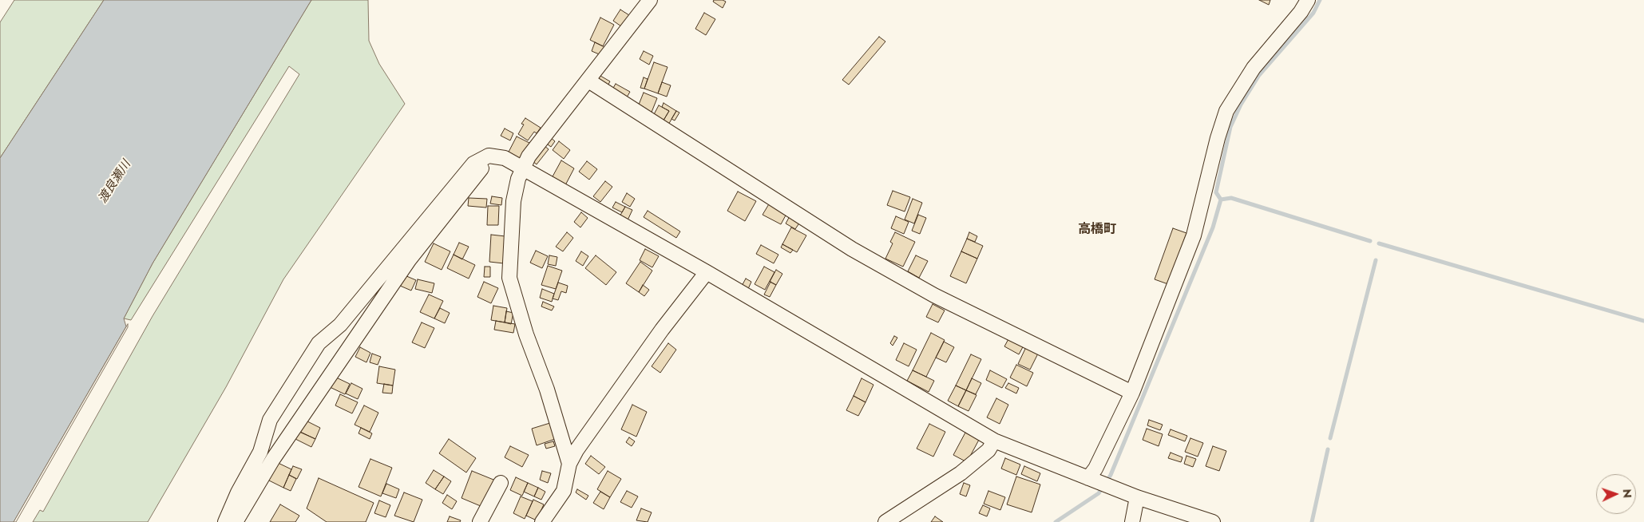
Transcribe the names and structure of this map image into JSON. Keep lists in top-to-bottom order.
{
  "districts": ["高橋町"],
  "water": ["渡良瀬川"],
  "north": "right"
}
